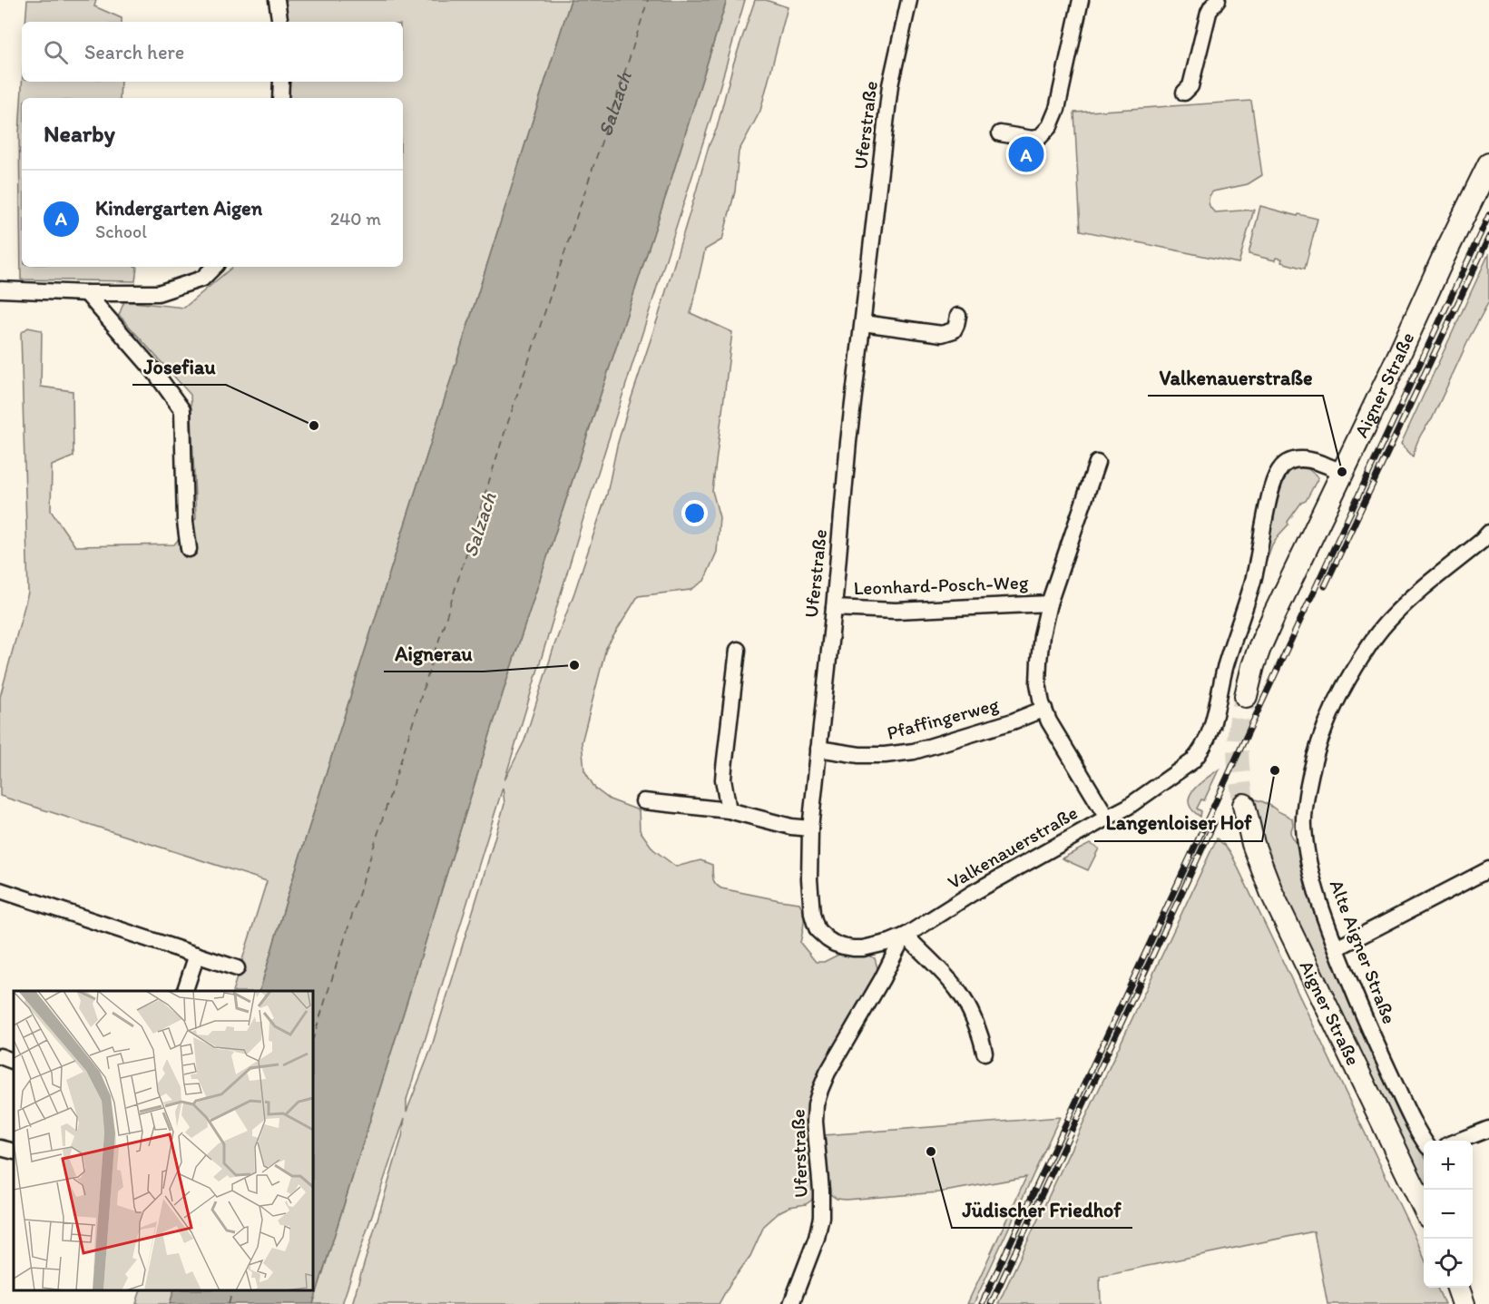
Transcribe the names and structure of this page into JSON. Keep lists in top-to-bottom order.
{
  "streets": {
    "main road": ["Aigner Straße"],
    "street": [
      "Uferstraße",
      "Leonhard-Posch-Weg",
      "Pfaffingerweg",
      "Valkenauerstraße",
      "Alte Aigner Straße"
    ]
  },
  "crossings": [
    ["Uferstraße", "Leonhard-Posch-Weg"],
    ["Uferstraße", "Pfaffingerweg"],
    ["Uferstraße", "Valkenauerstraße"],
    ["Aigner Straße", "Valkenauerstraße"],
    ["Leonhard-Posch-Weg", "Pfaffingerweg"],
    ["Leonhard-Posch-Weg", "Valkenauerstraße"]
  ],
  "water": ["Salzach"],
  "places": [
    "Josefiau",
    "Valkenauerstraße",
    "Aignerau",
    "Langenloiser Hof",
    "Jüdischer Friedhof"
  ],
  "page": {
    "search": "Search here",
    "heading": "Nearby",
    "pins": "A",
    "list": [
      {
        "mark": "A",
        "name": "Kindergarten Aigen",
        "note": "School",
        "value": "240 m"
      }
    ],
    "map_buttons": ["+", "−"]
  }
}
